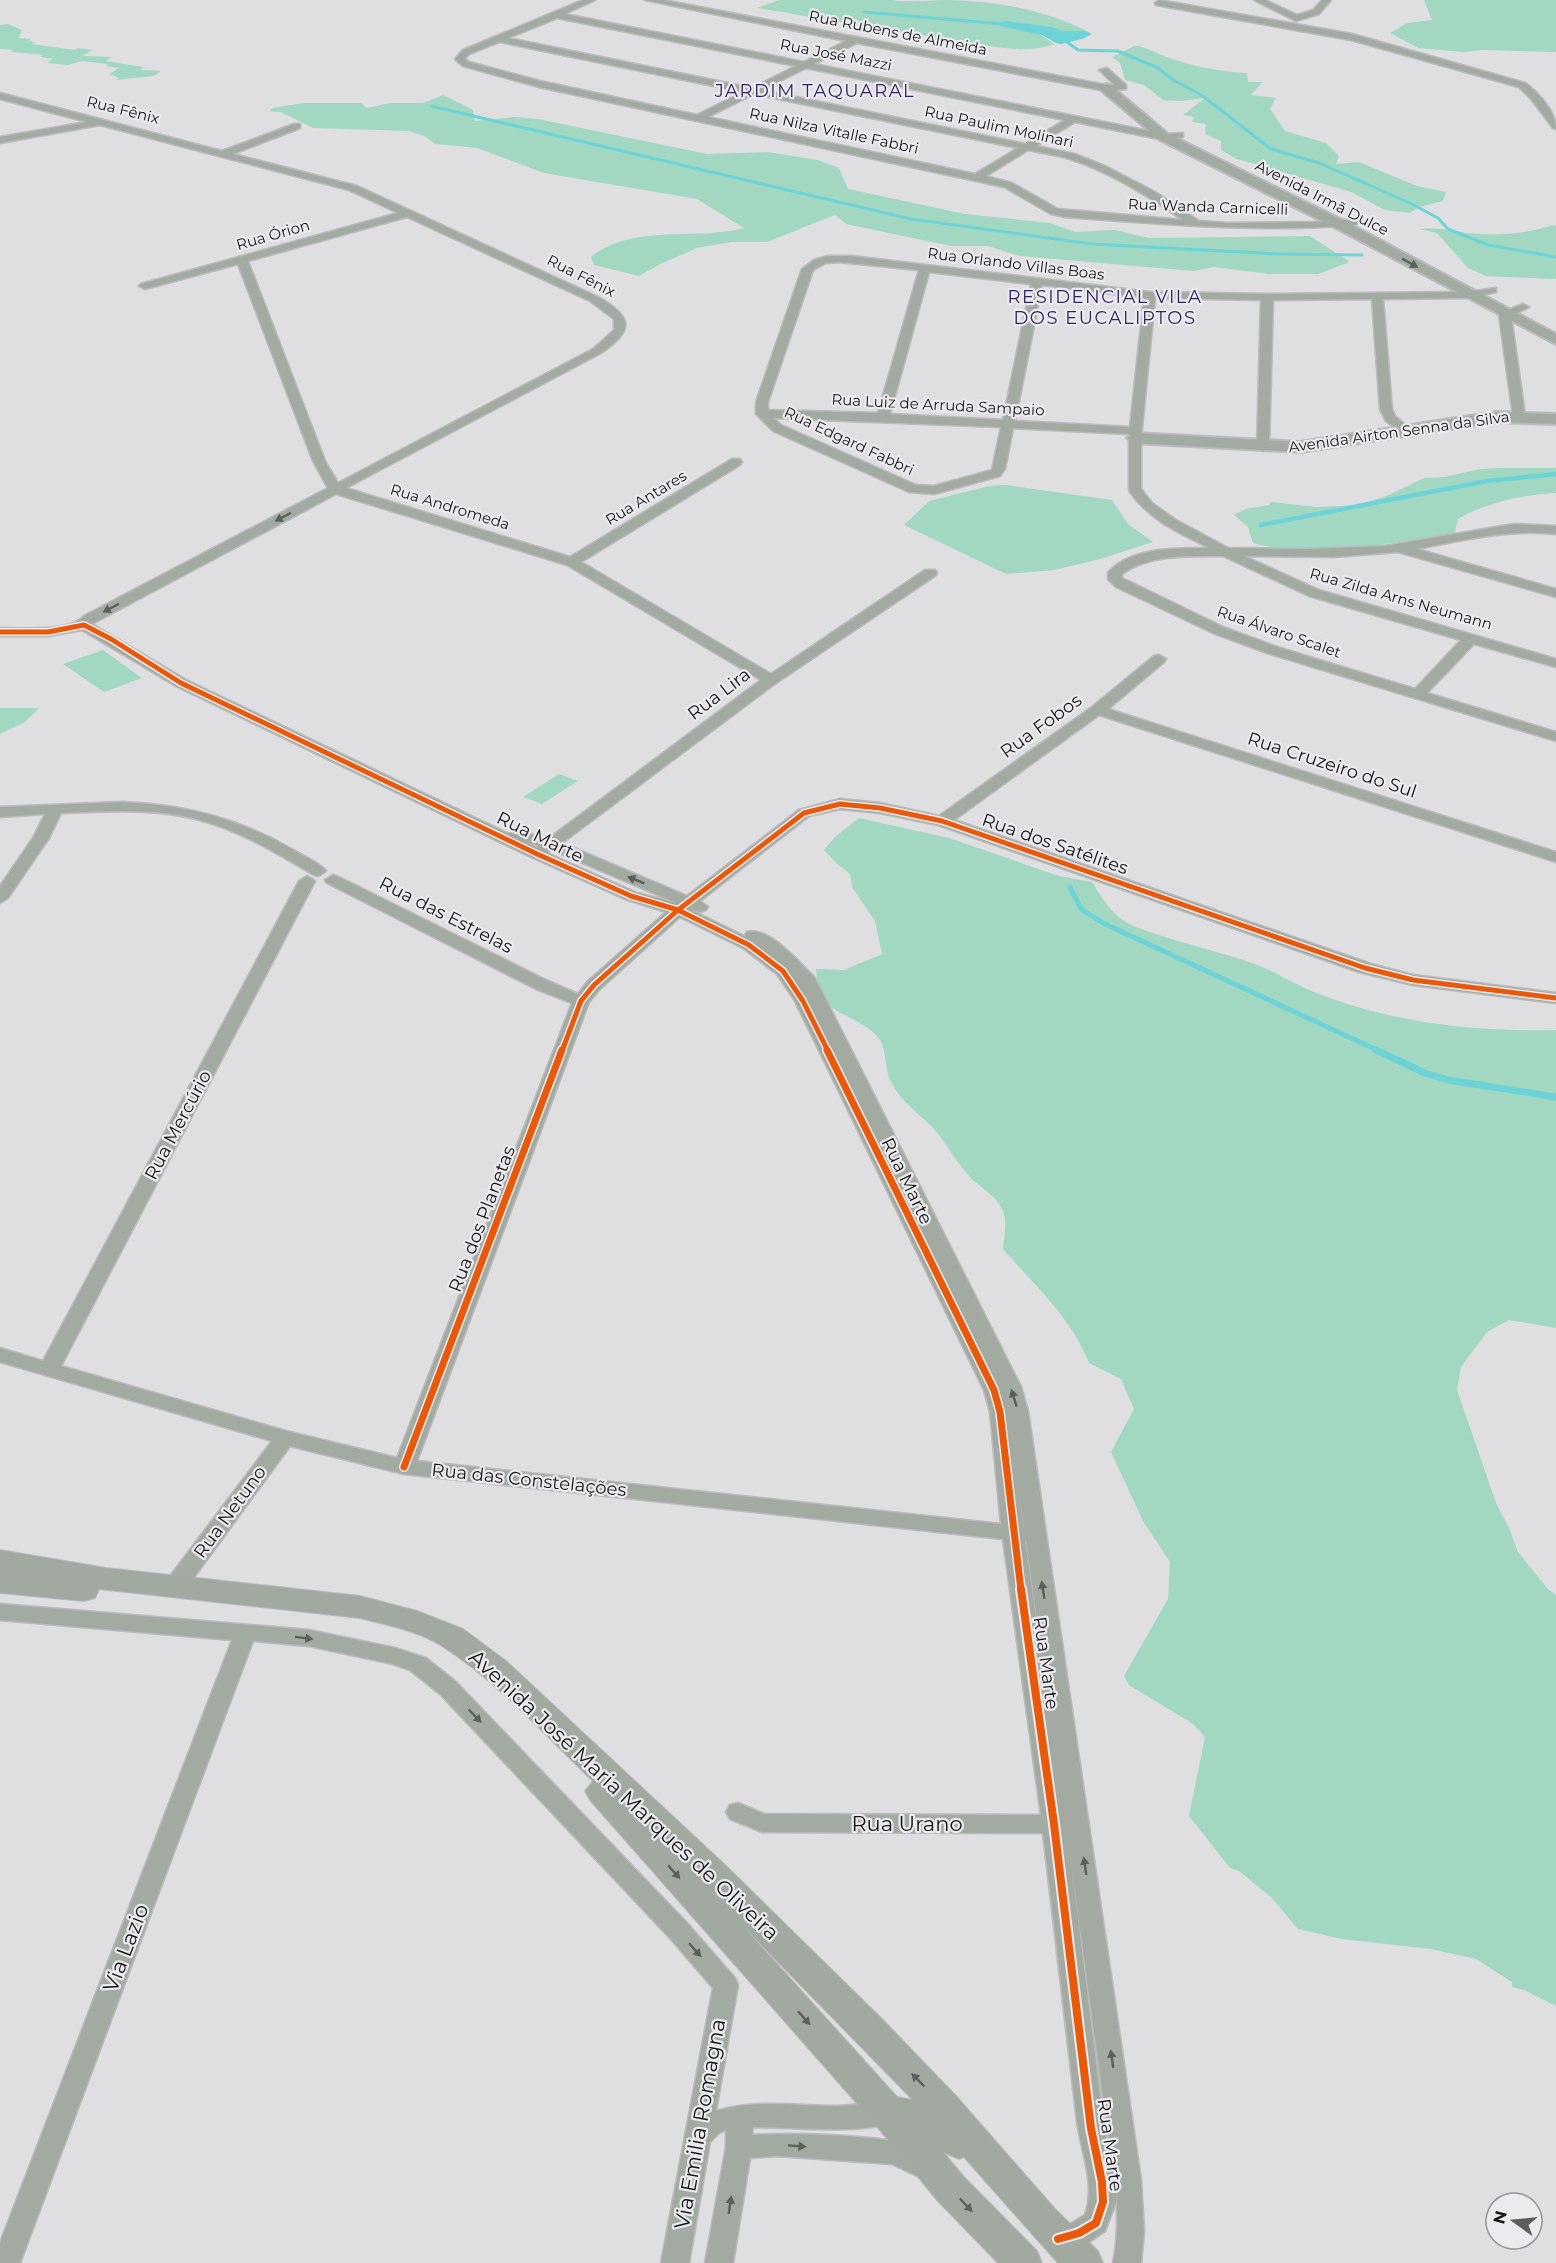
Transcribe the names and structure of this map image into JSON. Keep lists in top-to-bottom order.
{
  "streets": {
    "main road": ["Avenida José Maria Marques de Oliveira"],
    "street": [
      "Rua Rubens de Almeida",
      "Rua José Mazzi",
      "Rua Fênix",
      "Rua Paulim Molinari",
      "Rua Nilza Vitalle Fabbri",
      "Avenida Irmã Dulce",
      "Rua Wanda Carnicelli",
      "Rua Órion",
      "Rua Orlando Villas Boas",
      "Rua Luiz de Arruda Sampaio",
      "Avenida Airton Senna da Silva",
      "Rua Edgard Fabbri",
      "Rua Antares",
      "Rua Andromeda",
      "Rua Zilda Arns Neumann",
      "Rua Álvaro Scalet",
      "Rua Lira",
      "Rua Fobos",
      "Rua Cruzeiro do Sul",
      "Rua Marte",
      "Rua dos Satélites",
      "Rua das Estrelas",
      "Rua Mercúrio",
      "Rua dos Planetas",
      "Rua das Constelações",
      "Rua Netuno",
      "Rua Urano",
      "Via Lazio",
      "Via Emilia Romagna"
    ]
  },
  "crossings": [
    ["Rua Rubens de Almeida", "Avenida Irmã Dulce"],
    ["Rua José Mazzi", "Avenida Irmã Dulce"],
    ["Rua Fênix", "Rua Órion"],
    ["Rua Fênix", "Rua Andromeda"],
    ["Rua Fênix", "Rua Marte"],
    ["Rua Paulim Molinari", "Rua Nilza Vitalle Fabbri"],
    ["Rua Paulim Molinari", "Rua Wanda Carnicelli"],
    ["Rua Nilza Vitalle Fabbri", "Rua Wanda Carnicelli"],
    ["Avenida Irmã Dulce", "Rua Wanda Carnicelli"],
    ["Avenida Irmã Dulce", "Rua Orlando Villas Boas"],
    ["Rua Orlando Villas Boas", "Rua Luiz de Arruda Sampaio"],
    ["Rua Orlando Villas Boas", "Rua Edgard Fabbri"],
    ["Rua Orlando Villas Boas", "Rua Zilda Arns Neumann"],
    ["Rua Luiz de Arruda Sampaio", "Avenida Airton Senna da Silva"],
    ["Rua Luiz de Arruda Sampaio", "Rua Edgard Fabbri"],
    ["Rua Luiz de Arruda Sampaio", "Rua Zilda Arns Neumann"],
    ["Avenida Airton Senna da Silva", "Rua Zilda Arns Neumann"],
    ["Rua Antares", "Rua Andromeda"],
    ["Rua Andromeda", "Rua Lira"],
    ["Rua Zilda Arns Neumann", "Rua Álvaro Scalet"],
    ["Rua Lira", "Rua Marte"],
    ["Rua Fobos", "Rua Cruzeiro do Sul"],
    ["Rua Fobos", "Rua dos Satélites"],
    ["Rua Marte", "Rua dos Satélites"],
    ["Rua Marte", "Rua das Constelações"],
    ["Rua Marte", "Avenida José Maria Marques de Oliveira"],
    ["Rua Marte", "Rua Urano"],
    ["Rua dos Satélites", "Rua das Estrelas"],
    ["Rua dos Satélites", "Rua dos Planetas"],
    ["Rua das Estrelas", "Rua Mercúrio"],
    ["Rua das Estrelas", "Rua dos Planetas"],
    ["Rua Mercúrio", "Rua das Constelações"],
    ["Rua dos Planetas", "Rua das Constelações"],
    ["Rua das Constelações", "Rua Netuno"],
    ["Rua Netuno", "Avenida José Maria Marques de Oliveira"],
    ["Via Lazio", "Via Emilia Romagna"]
  ],
  "one_way": ["Via Emilia Romagna"],
  "districts": ["JARDIM TAQUARAL", "RESIDENCIAL VILA DOS EUCALIPTOS"],
  "north": "left"
}
